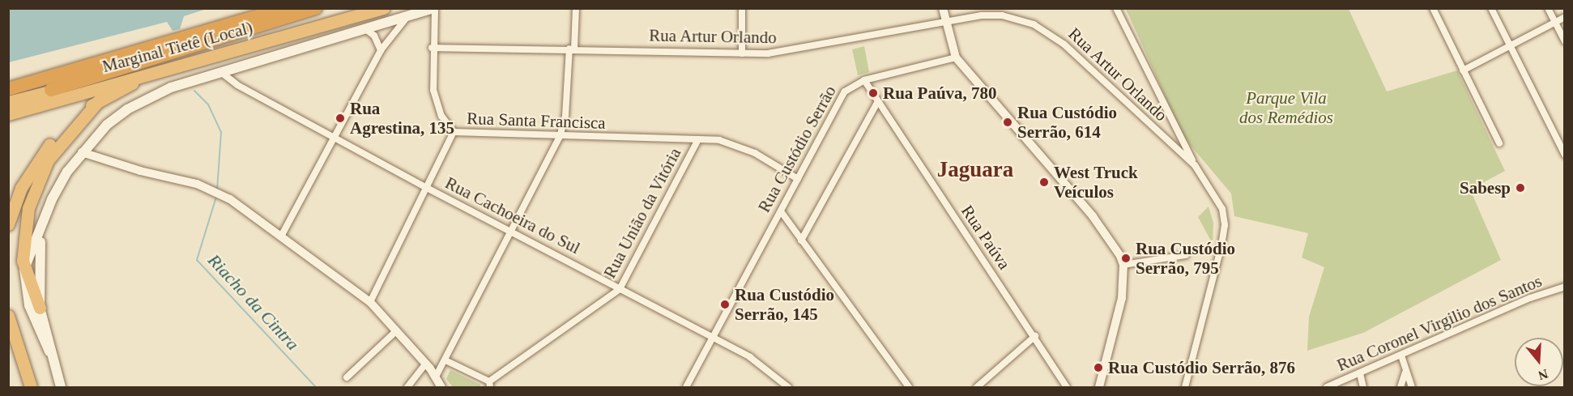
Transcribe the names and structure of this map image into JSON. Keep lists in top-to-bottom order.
{
  "streets": {
    "highway": ["Marginal Tietê (Local)"],
    "street": [
      "Rua Artur Orlando",
      "Rua Santa Francisca",
      "Rua Custódio Serrão",
      "Rua União da Vitória",
      "Rua Cachoeira do Sul",
      "Rua Paúva",
      "Rua Coronel Virgilio dos Santos"
    ]
  },
  "crossings": [
    ["Rua Santa Francisca", "Rua Custódio Serrão"],
    ["Rua Santa Francisca", "Rua União da Vitória"],
    ["Rua Santa Francisca", "Rua Cachoeira do Sul"],
    ["Rua Custódio Serrão", "Rua Cachoeira do Sul"],
    ["Rua Custódio Serrão", "Rua Paúva"],
    ["Rua União da Vitória", "Rua Cachoeira do Sul"]
  ],
  "districts": ["Jaguara"],
  "water": ["Riacho da Cintra"],
  "parks": ["Parque Vila dos Remédios"],
  "places": [
    "Rua Paúva, 780",
    "Rua Agrestina, 135",
    "Rua Custódio Serrão, 614",
    "West Truck Veículos",
    "Sabesp",
    "Rua Custódio Serrão, 795",
    "Rua Custódio Serrão, 145",
    "Rua Custódio Serrão, 876"
  ],
  "north": "bottom"
}
